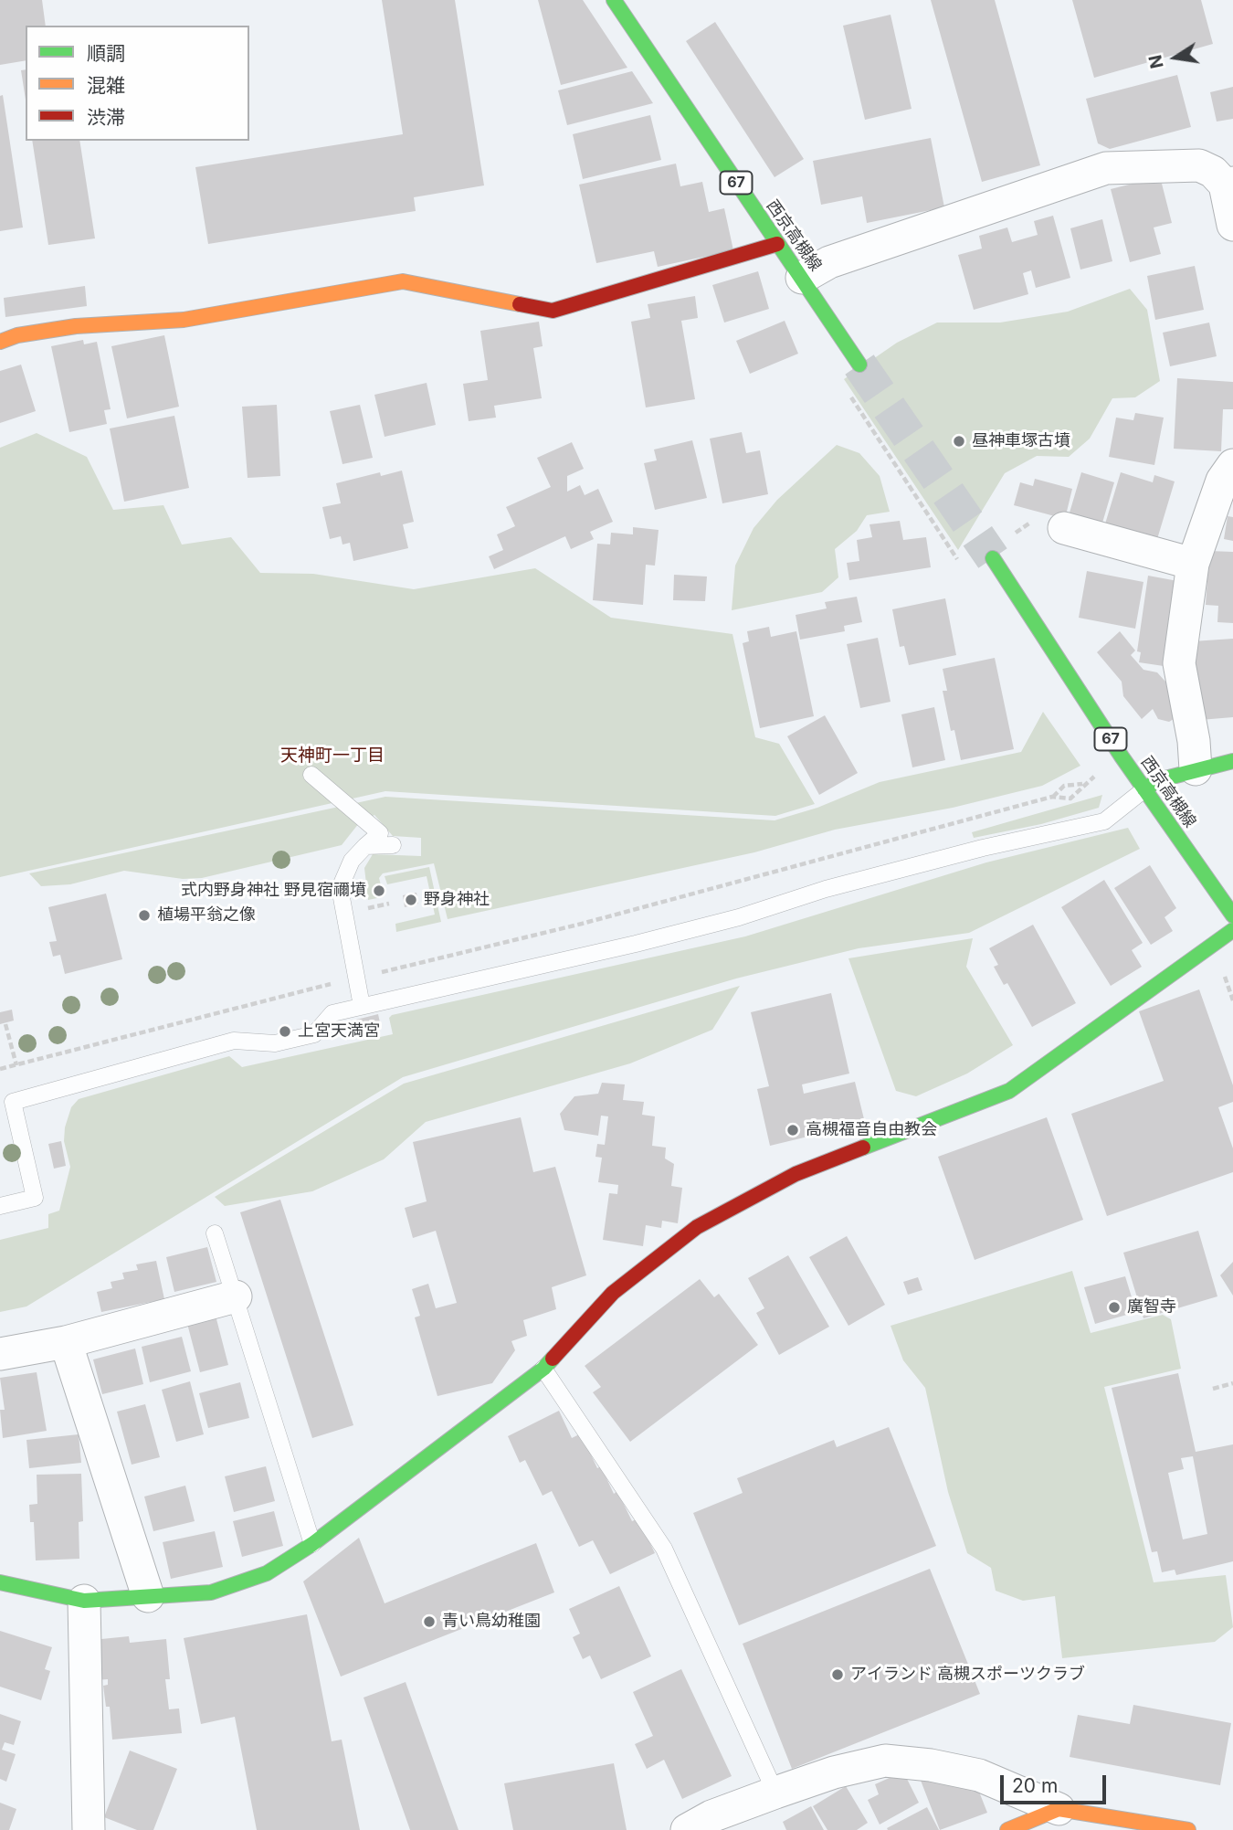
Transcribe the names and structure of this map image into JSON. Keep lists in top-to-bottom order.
{
  "streets": {
    "street": ["67", "西京高槻線"]
  },
  "districts": ["天神町一丁目"],
  "places": [
    "昼神車塚古墳",
    "式内野身神社 野見宿禰墳",
    "野身神社",
    "植場平翁之像",
    "上宮天満宮",
    "高槻福音自由教会",
    "廣智寺",
    "青い鳥幼稚園",
    "アイランド 高槻スポーツクラブ"
  ],
  "legend": ["順調", "混雑", "渋滞"],
  "scale_bar": "20 m",
  "north": "left"
}
